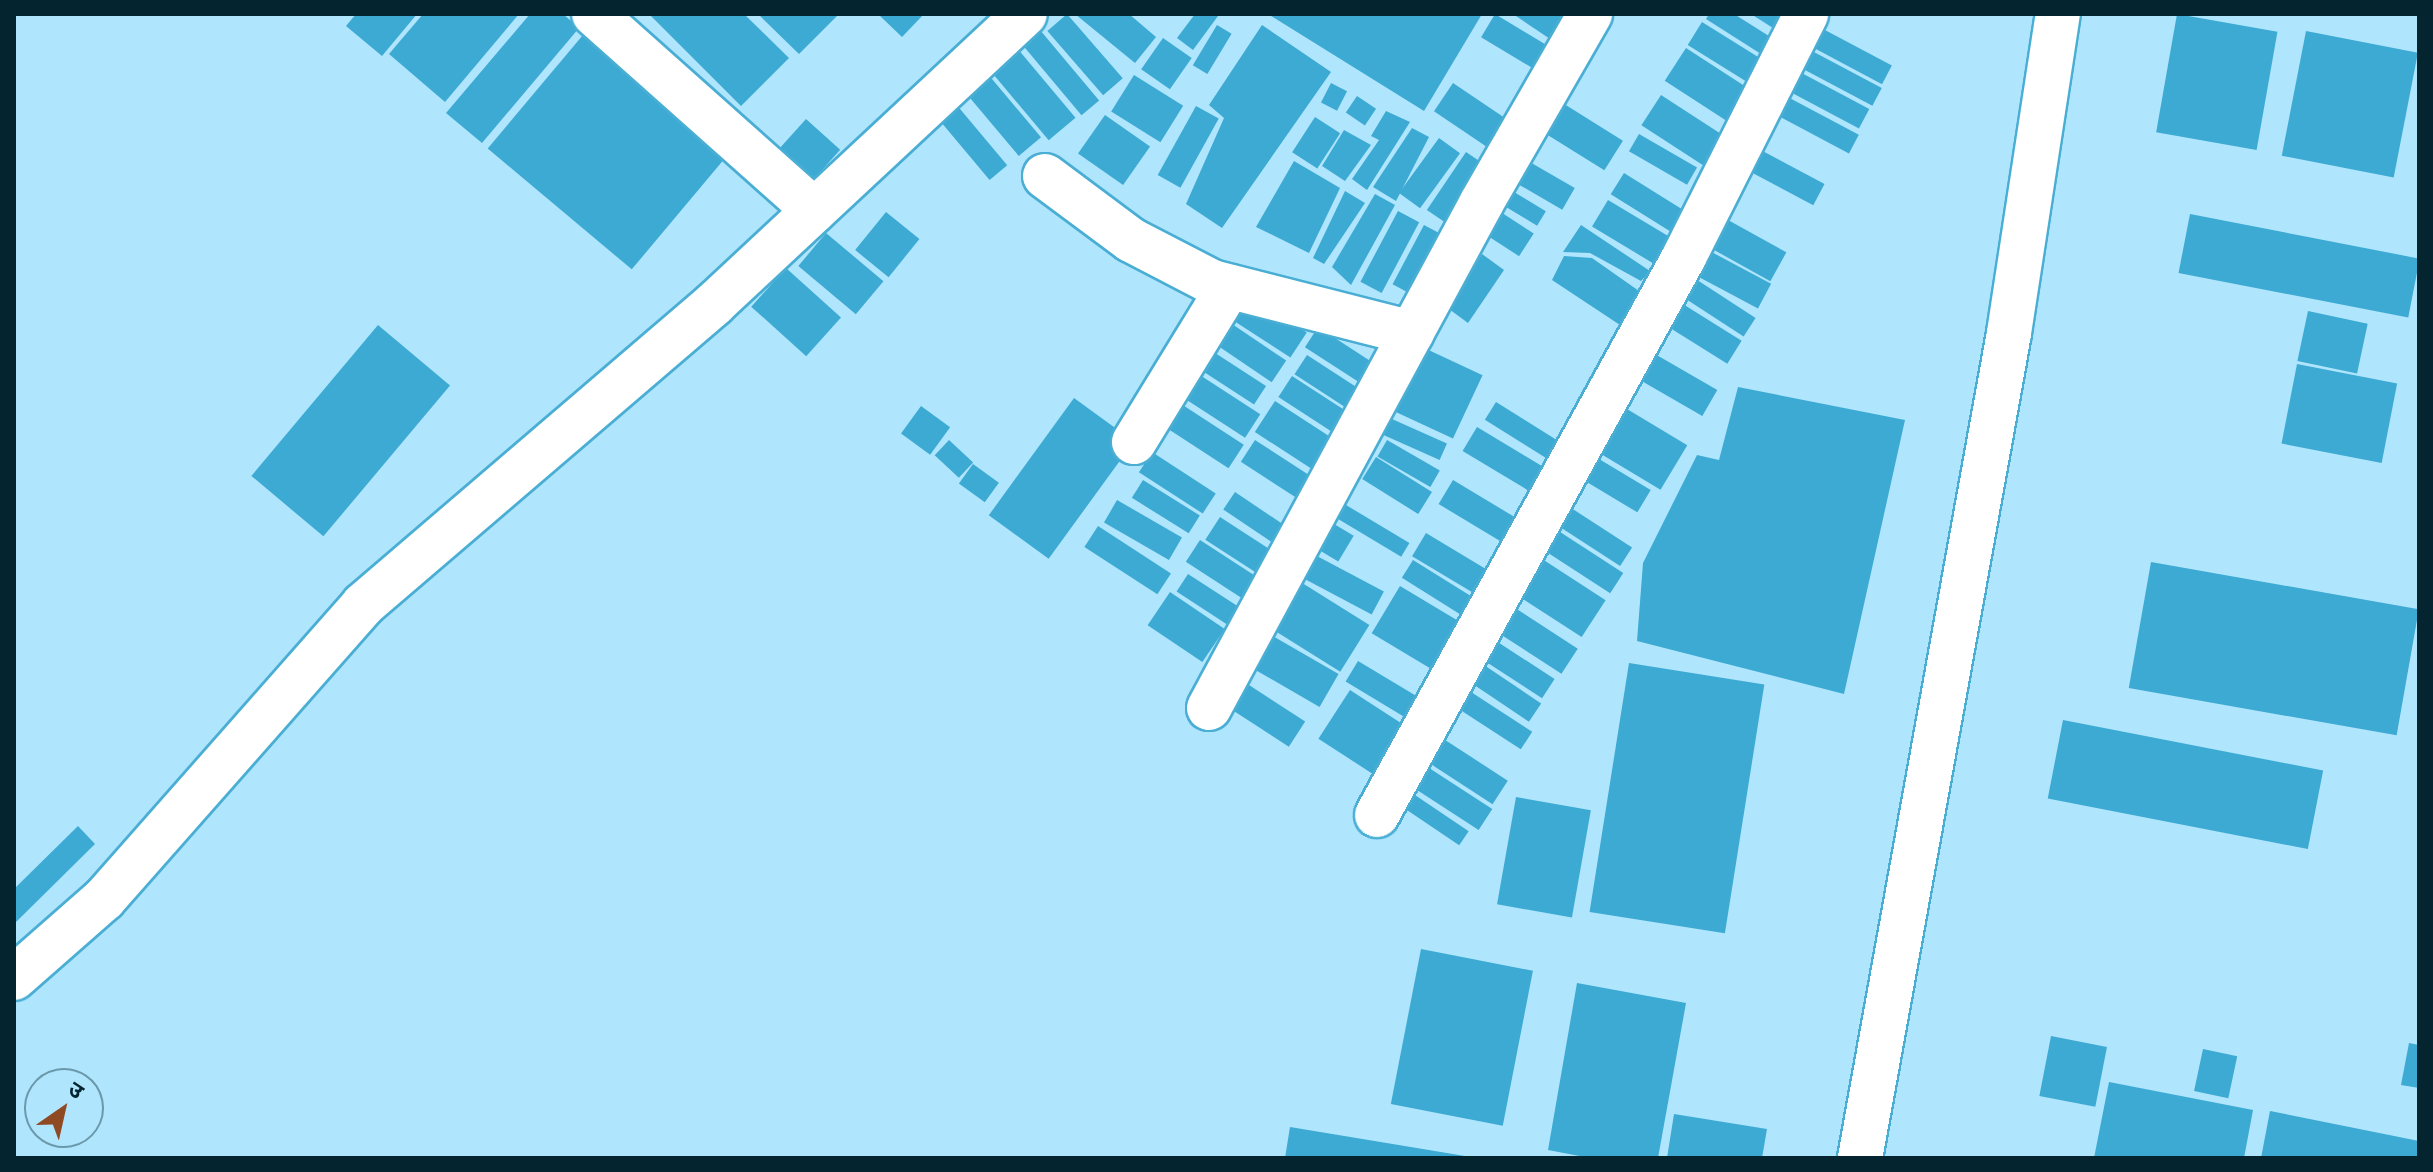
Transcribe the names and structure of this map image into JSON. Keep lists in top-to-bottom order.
{
  "north": "top right"
}
